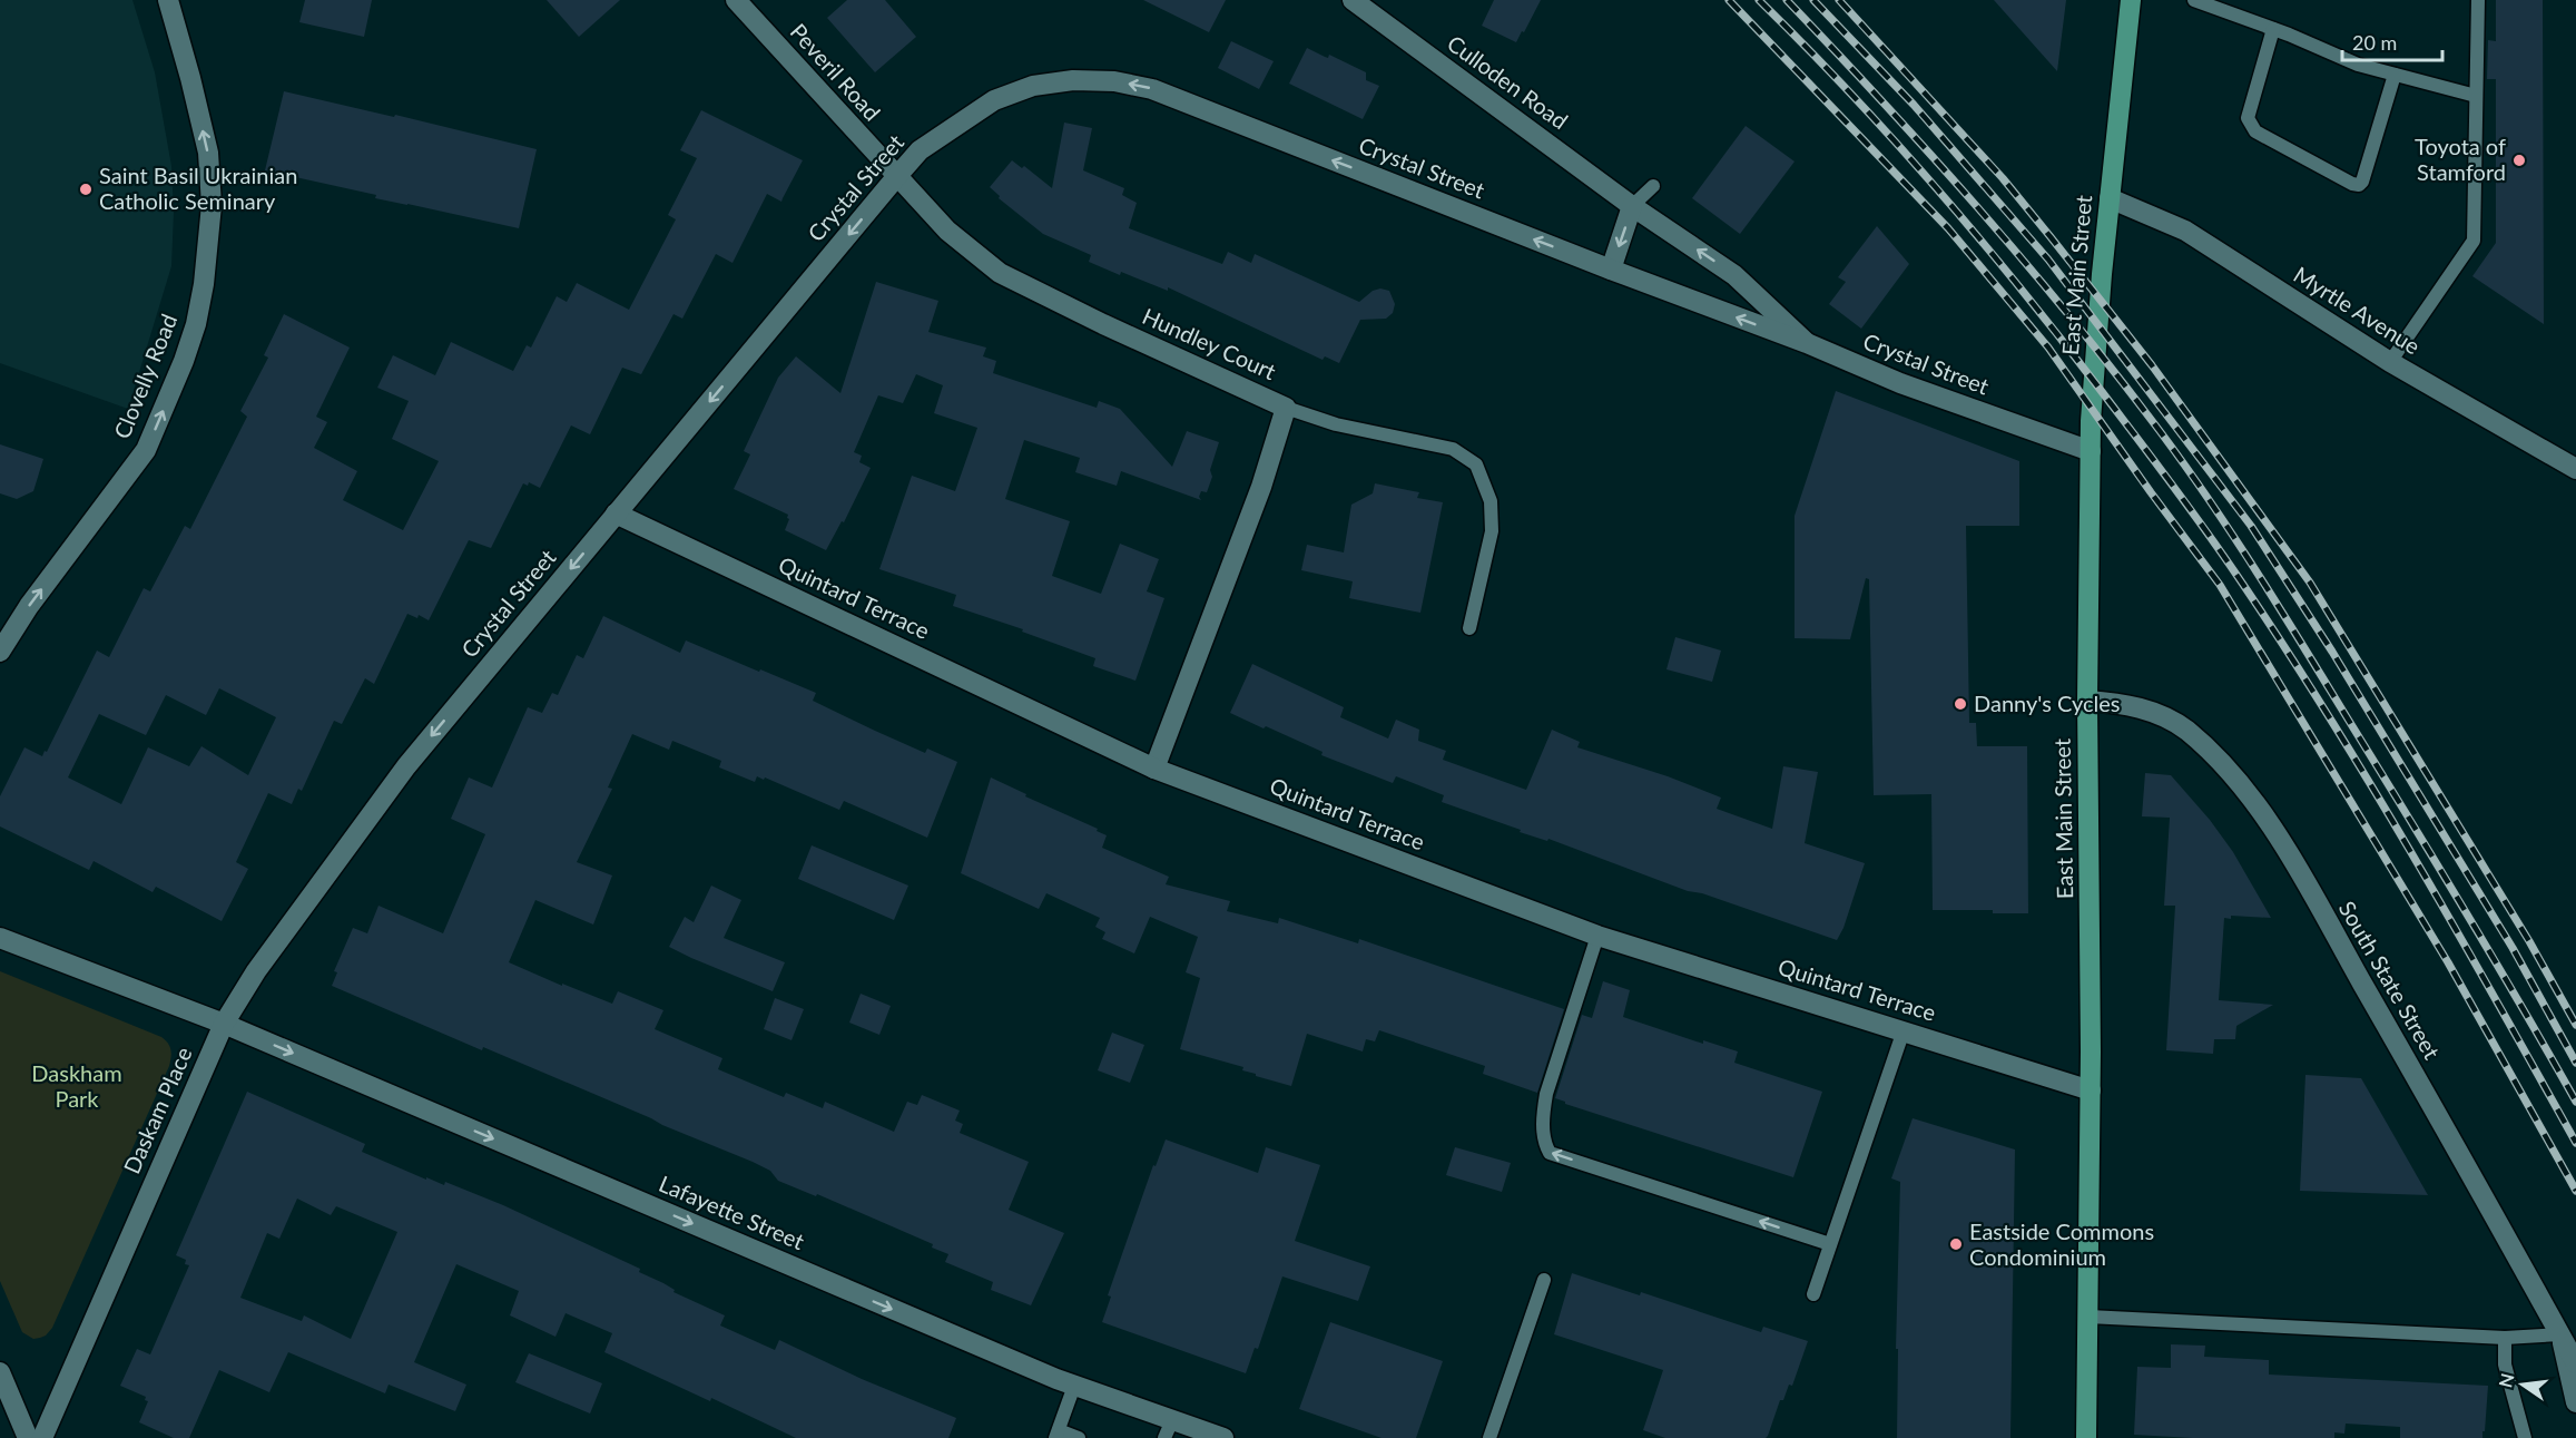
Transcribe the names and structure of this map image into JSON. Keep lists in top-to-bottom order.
{
  "streets": {
    "main road": ["East Main Street"],
    "street": [
      "Peveril Road",
      "Culloden Road",
      "Crystal Street",
      "Myrtle Avenue",
      "Hundley Court",
      "Clovelly Road",
      "Quintard Terrace",
      "South State Street",
      "Daskam Place",
      "Lafayette Street"
    ]
  },
  "crossings": [
    ["Peveril Road", "Crystal Street"],
    ["Peveril Road", "Hundley Court"],
    ["Culloden Road", "Crystal Street"],
    ["Crystal Street", "East Main Street"],
    ["Crystal Street", "Hundley Court"],
    ["Crystal Street", "Quintard Terrace"],
    ["Crystal Street", "Daskam Place"],
    ["Crystal Street", "Lafayette Street"],
    ["East Main Street", "Myrtle Avenue"],
    ["East Main Street", "Quintard Terrace"],
    ["East Main Street", "South State Street"],
    ["Hundley Court", "Quintard Terrace"],
    ["Daskam Place", "Lafayette Street"]
  ],
  "one_way": [
    "Culloden Road",
    "Crystal Street",
    "Clovelly Road",
    "Lafayette Street"
  ],
  "parks": ["Daskham Park"],
  "places": [
    "Toyota of Stamford",
    "Saint Basil Ukrainian Catholic Seminary",
    "Danny's Cycles",
    "Eastside Commons Condominium"
  ],
  "scale_bar": "20 m",
  "north": "left"
}
